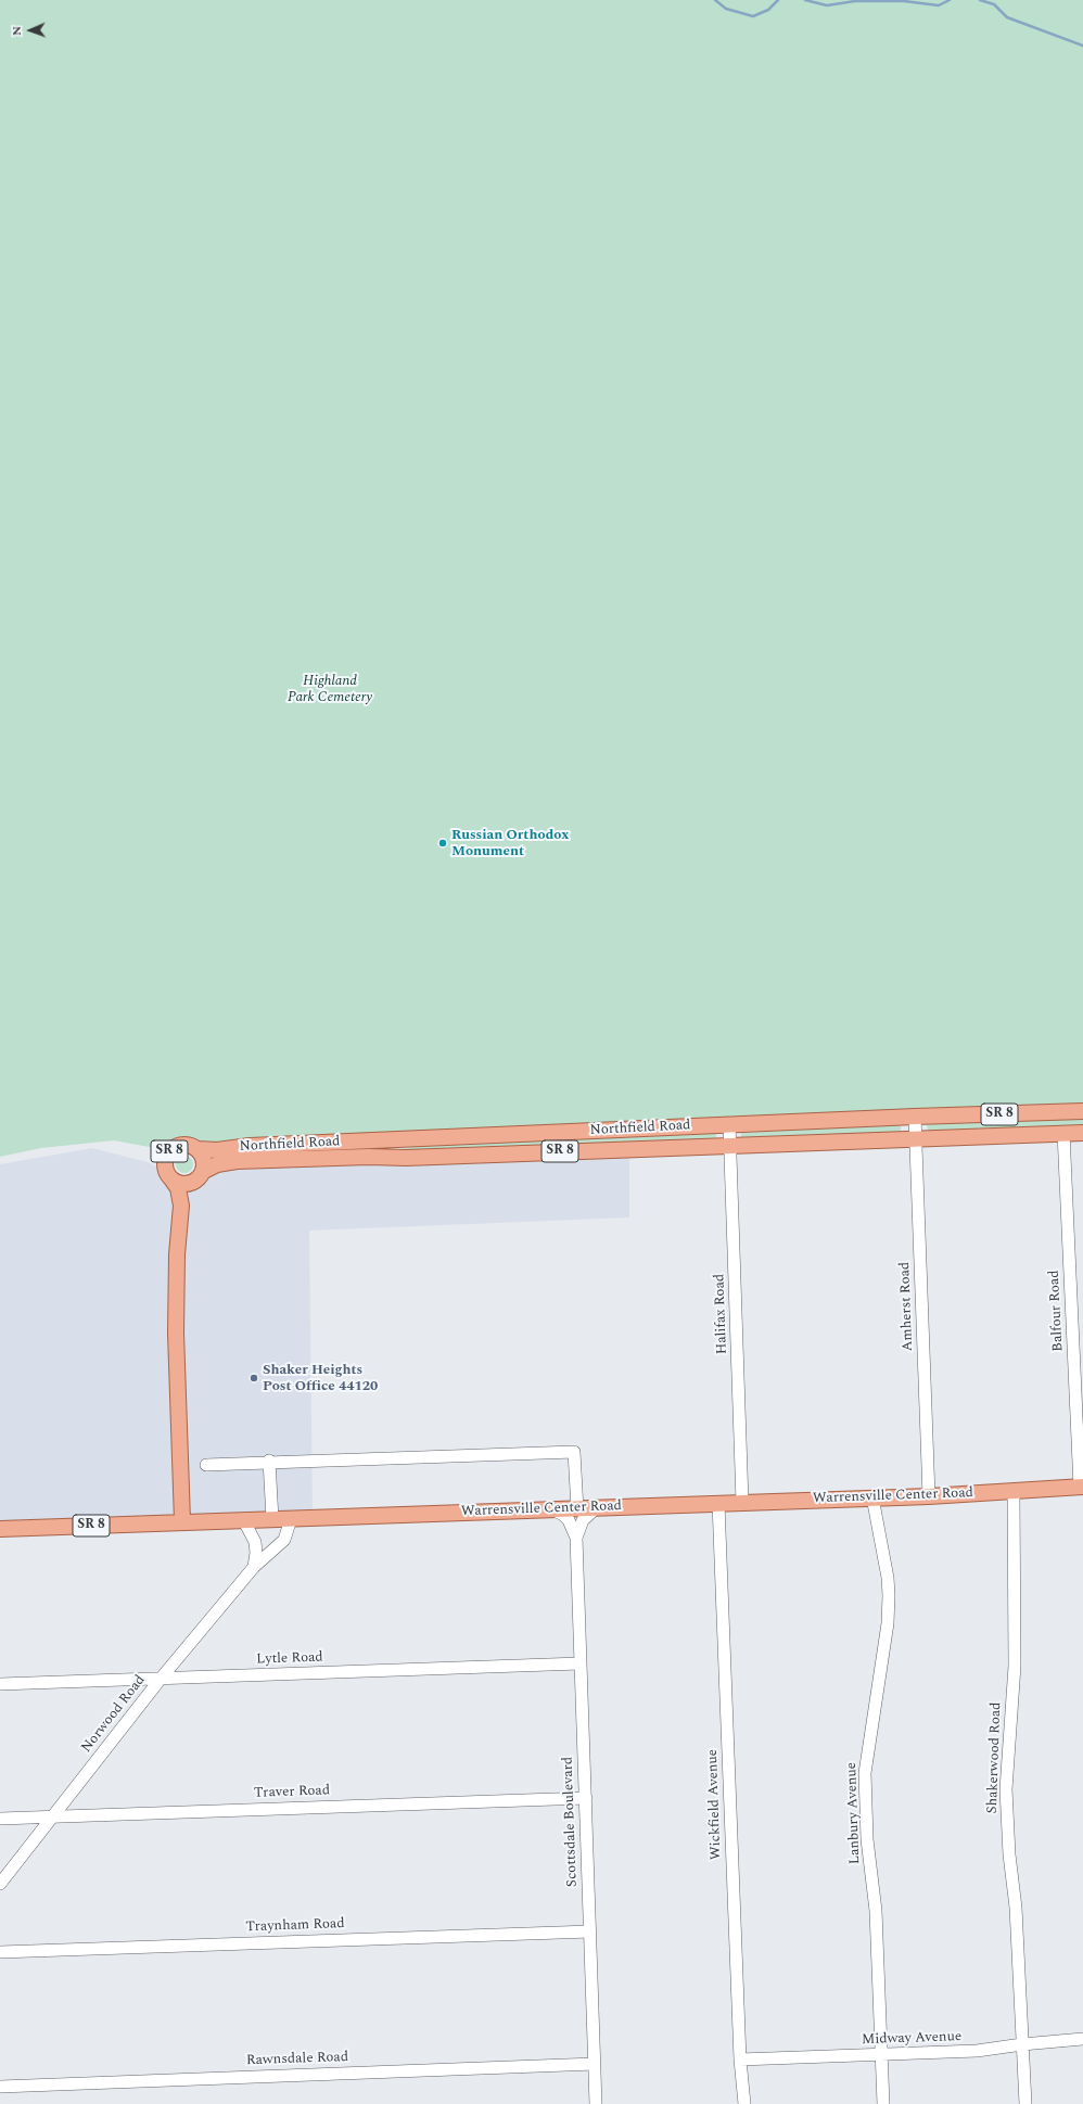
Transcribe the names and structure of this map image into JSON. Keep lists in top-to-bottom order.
{
  "streets": {
    "main road": ["SR 8", "Northfield Road", "Warrensville Center Road"],
    "street": [
      "Amherst Road",
      "Balfour Road",
      "Halifax Road",
      "Lytle Road",
      "Norwood Road",
      "Shakerwood Road",
      "Traver Road",
      "Wickfield Avenue",
      "Lanbury Avenue",
      "Scottsdale Boulevard",
      "Traynham Road",
      "Midway Avenue",
      "Rawnsdale Road"
    ]
  },
  "crossings": [
    ["SR 8", "Northfield Road"],
    ["SR 8", "Warrensville Center Road"],
    ["Northfield Road", "Amherst Road"],
    ["Northfield Road", "Balfour Road"],
    ["Northfield Road", "Halifax Road"],
    ["Amherst Road", "Warrensville Center Road"],
    ["Balfour Road", "Warrensville Center Road"],
    ["Halifax Road", "Warrensville Center Road"],
    ["Warrensville Center Road", "Norwood Road"],
    ["Warrensville Center Road", "Shakerwood Road"],
    ["Warrensville Center Road", "Wickfield Avenue"],
    ["Warrensville Center Road", "Lanbury Avenue"],
    ["Warrensville Center Road", "Scottsdale Boulevard"],
    ["Lytle Road", "Norwood Road"],
    ["Lytle Road", "Scottsdale Boulevard"],
    ["Norwood Road", "Traver Road"],
    ["Shakerwood Road", "Midway Avenue"],
    ["Traver Road", "Scottsdale Boulevard"],
    ["Wickfield Avenue", "Midway Avenue"],
    ["Lanbury Avenue", "Midway Avenue"],
    ["Scottsdale Boulevard", "Traynham Road"],
    ["Scottsdale Boulevard", "Rawnsdale Road"]
  ],
  "parks": ["Highland Park Cemetery"],
  "places": ["Russian Orthodox Monument", "Shaker Heights Post Office 44120"],
  "north": "left"
}
